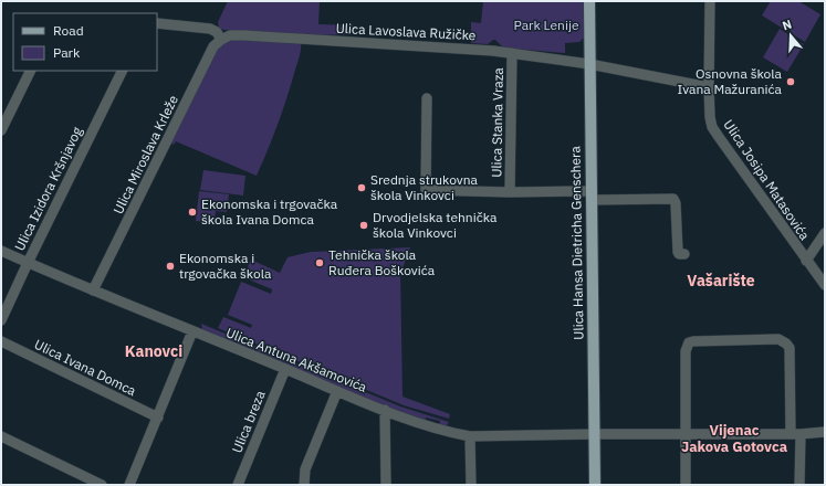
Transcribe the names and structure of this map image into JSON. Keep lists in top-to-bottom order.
{
  "streets": {
    "main road": ["Ulica Hansa Dietricha Genschera"],
    "street": [
      "Ulica Lavoslava Ružičke",
      "Ulica Stanka Vraza",
      "Ulica Miroslava Krleže",
      "Ulica Josipa Matasovića",
      "Ulica Izidora Kršnjavog",
      "Ulica Antuna Akšamovića",
      "Ulica Ivana Domca",
      "Ulica breza"
    ]
  },
  "crossings": [
    ["Ulica Lavoslava Ružičke", "Ulica Stanka Vraza"],
    ["Ulica Lavoslava Ružičke", "Ulica Miroslava Krleže"],
    ["Ulica Lavoslava Ružičke", "Ulica Josipa Matasovića"],
    ["Ulica Lavoslava Ružičke", "Ulica Hansa Dietricha Genschera"],
    ["Ulica Stanka Vraza", "Ulica Hansa Dietricha Genschera"],
    ["Ulica Miroslava Krleže", "Ulica Antuna Akšamovića"],
    ["Ulica Izidora Kršnjavog", "Ulica Antuna Akšamovića"],
    ["Ulica Hansa Dietricha Genschera", "Ulica Antuna Akšamovića"],
    ["Ulica Antuna Akšamovića", "Ulica breza"]
  ],
  "districts": ["Vašarište", "Kanovci", "Vijenac Jakova Gotovca"],
  "parks": ["Park Lenije"],
  "places": [
    "Osnovna škola Ivana Mažuranića",
    "Srednja strukovna škola Vinkovci",
    "Ekonomska i trgovačka škola Ivana Domca",
    "Drvodjelska tehnička škola Vinkovci",
    "Tehnička škola Ruđera Boškovića",
    "Ekonomska i trgovačka škola"
  ],
  "legend": ["Road", "Park"],
  "north": "top"
}
